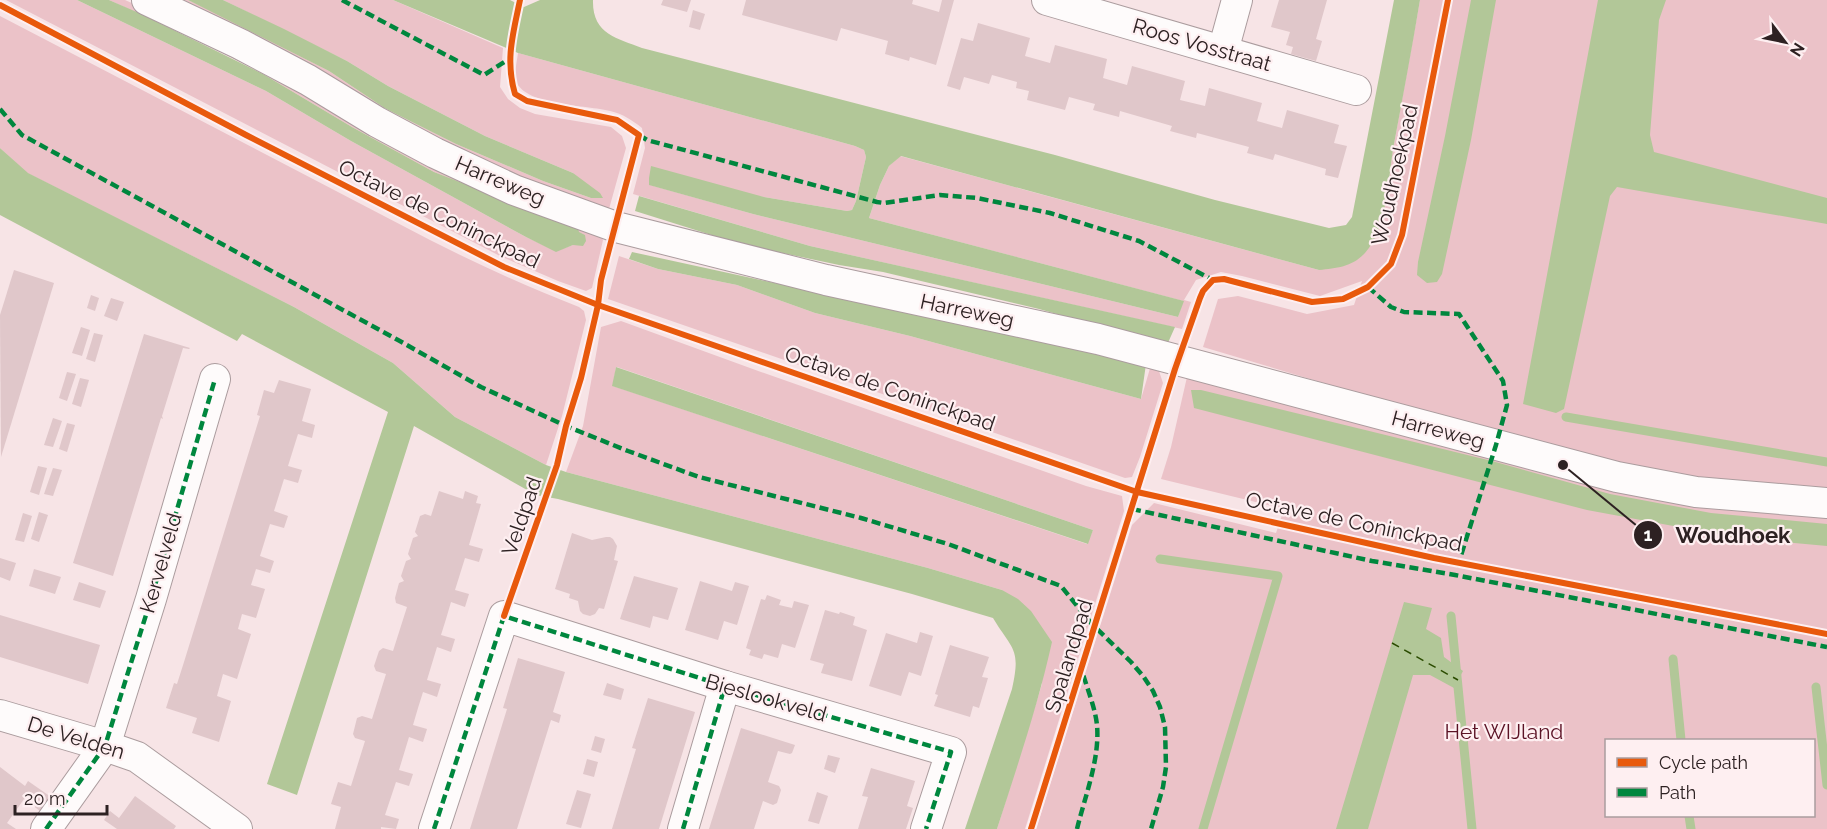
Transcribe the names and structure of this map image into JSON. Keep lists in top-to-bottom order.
{
  "streets": {
    "street": [
      "Roos Vosstraat",
      "Harreweg",
      "Kervelveld",
      "Bieslookveld",
      "De Velden"
    ],
    "cycle path": ["Woudhoekpad", "Octave de Coninckpad", "Veldpad"]
  },
  "crossings": [
    ["Kervelveld", "De Velden"]
  ],
  "parks": ["Het WIJland"],
  "places": ["Woudhoek"],
  "legend": ["Cycle path", "Path"],
  "scale_bar": "20 m",
  "north": "bottom right"
}
